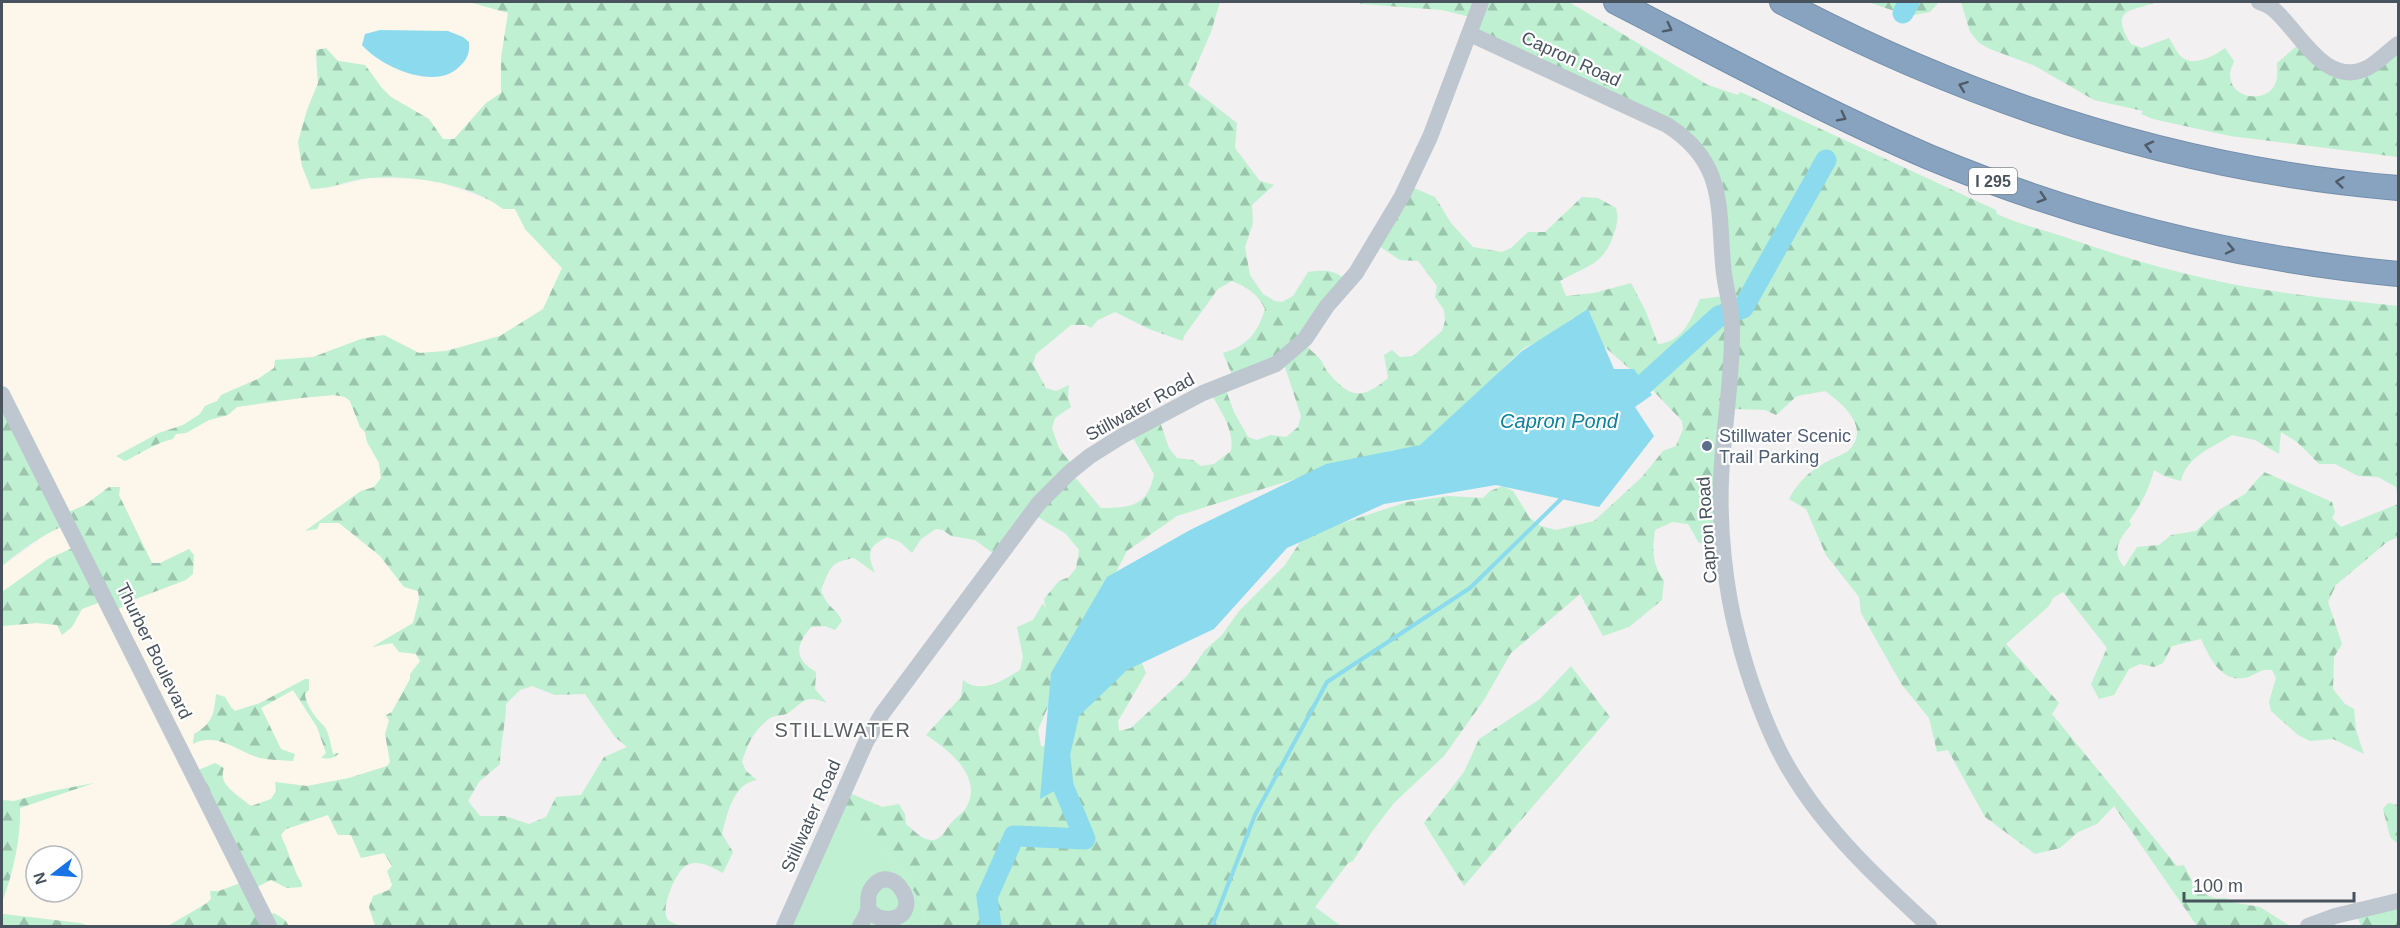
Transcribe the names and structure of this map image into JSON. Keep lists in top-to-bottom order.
{
  "streets": {
    "highway": ["I 295"],
    "street": ["Capron Road", "Stillwater Road", "Thurber Boulevard"]
  },
  "crossings": [
    ["Capron Road", "Stillwater Road"]
  ],
  "districts": ["STILLWATER"],
  "water": ["Capron Pond"],
  "places": ["Stillwater Scenic Trail Parking"],
  "scale_bar": "100 m",
  "north": "left"
}
